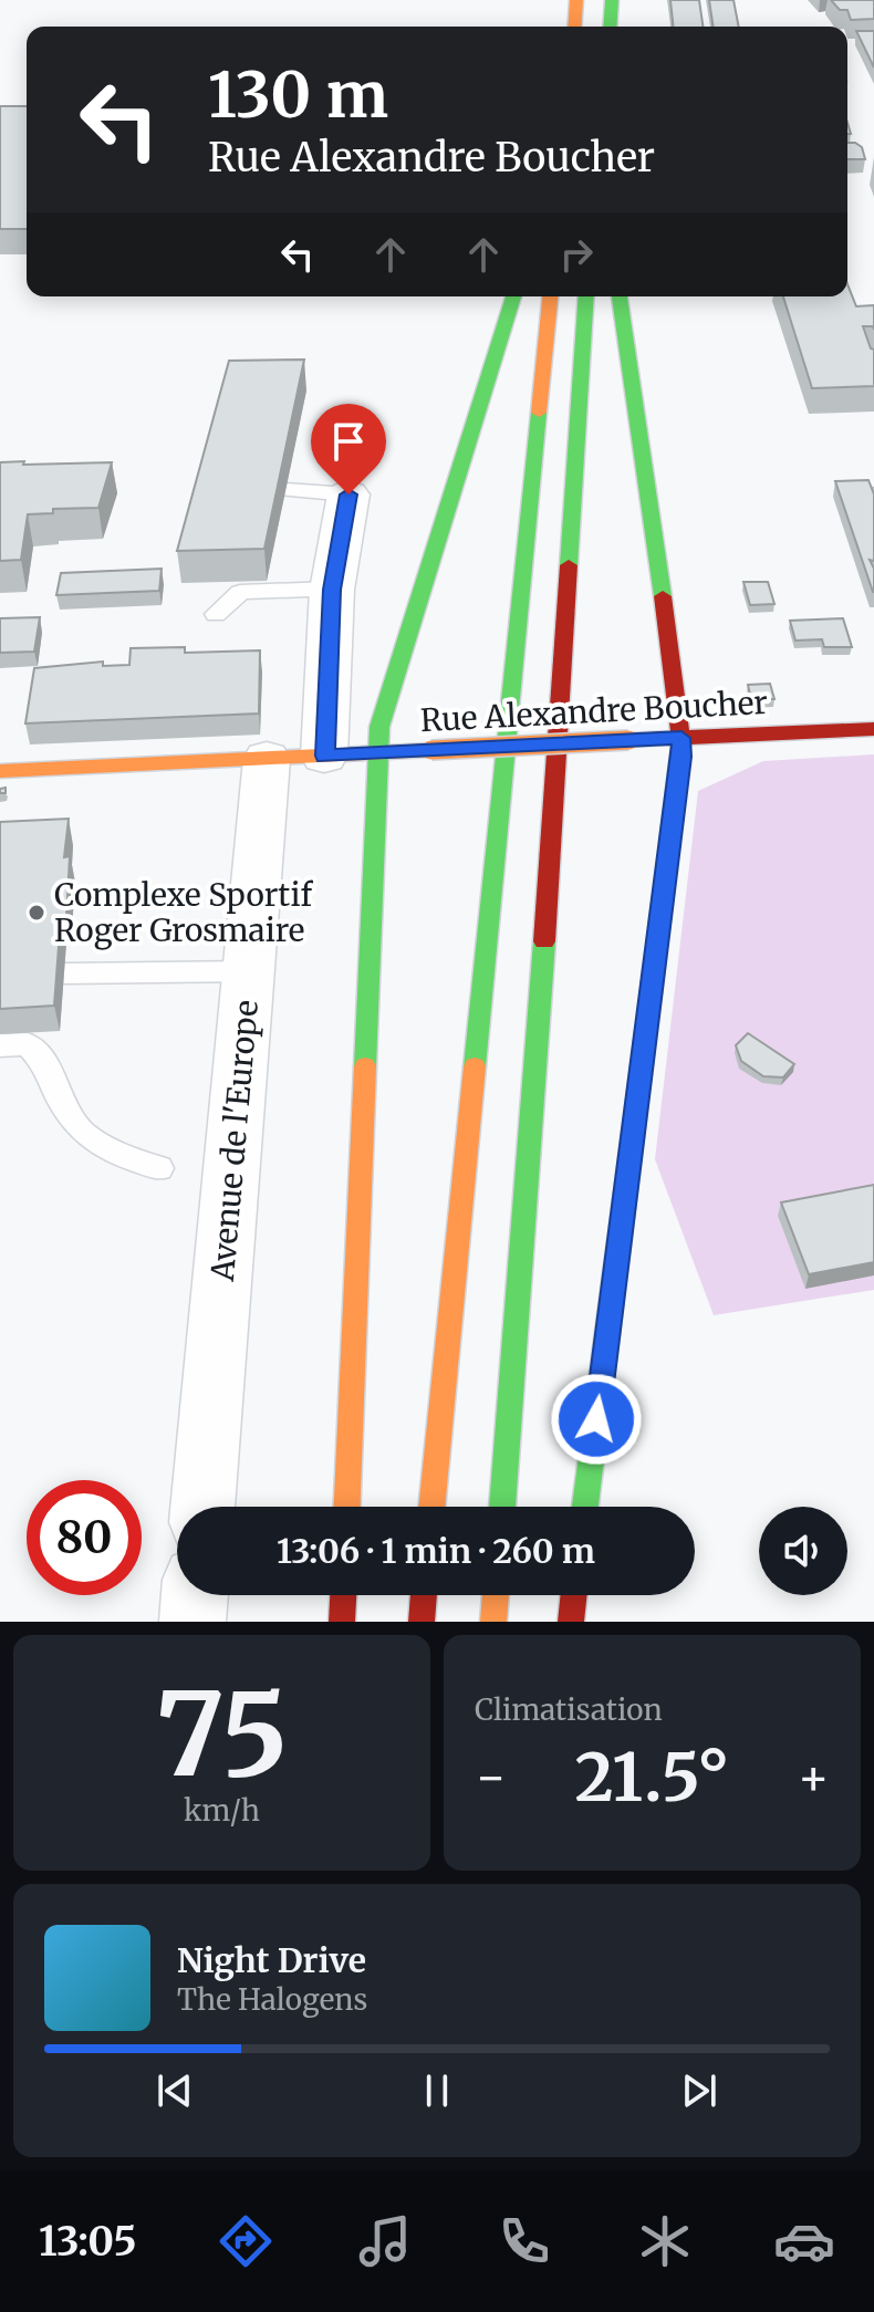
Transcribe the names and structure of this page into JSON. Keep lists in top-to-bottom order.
{
  "streets": {
    "main road": ["Rue Alexandre Boucher"],
    "street": ["Avenue de l'Europe"]
  },
  "crossings": [
    ["Rue Alexandre Boucher", "Avenue de l'Europe"]
  ],
  "places": ["Complexe Sportif Roger Grosmaire"],
  "page": {
    "turn": ["130 m", "Rue Alexandre Boucher"],
    "limit": "80",
    "trip": "13:06 · 1 min · 260 m",
    "tile": [
      ["75", "km/h"],
      "Climatisation"
    ],
    "heat": ["−", "21.5°", "+"],
    "song": ["Night Drive", "The Halogens"],
    "tabs": "13:05"
  }
}
